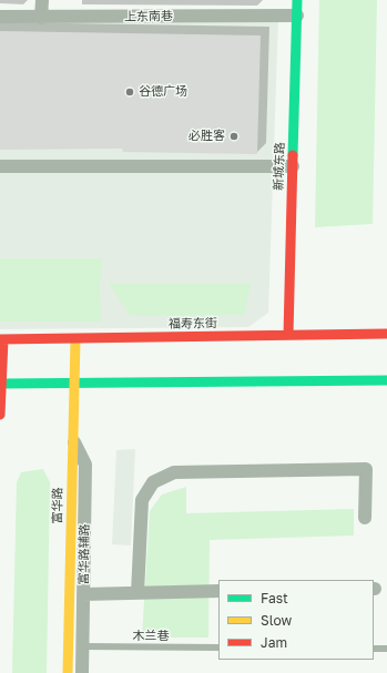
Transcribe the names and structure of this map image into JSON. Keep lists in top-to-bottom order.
{
  "streets": {
    "main road": ["新城东路", "福寿东街", "富华路"],
    "street": ["上东南巷", "富华路辅路"],
    "lane": ["木兰巷"]
  },
  "crossings": [
    ["上东南巷", "新城东路"],
    ["新城东路", "福寿东街"],
    ["福寿东街", "富华路"],
    ["富华路", "富华路辅路"],
    ["富华路辅路", "木兰巷"]
  ],
  "places": ["谷德广场", "必胜客"],
  "legend": ["Fast", "Slow", "Jam"]
}
